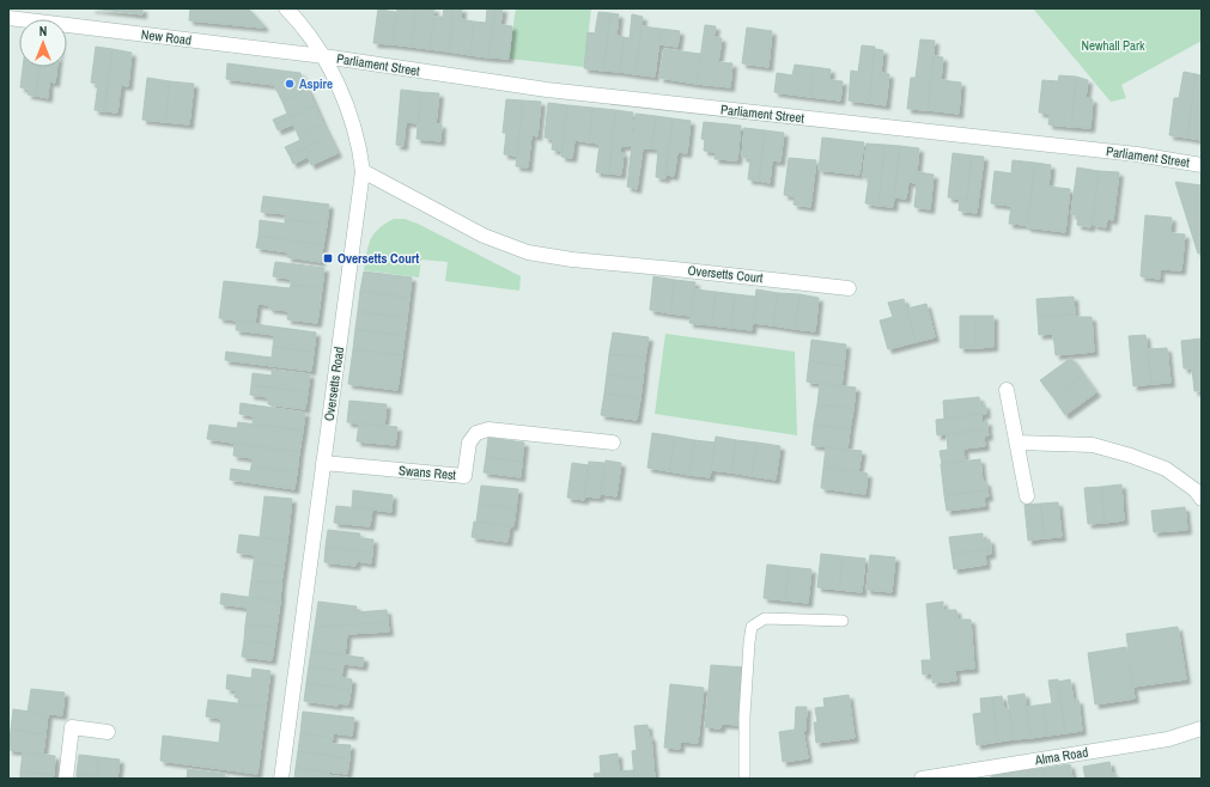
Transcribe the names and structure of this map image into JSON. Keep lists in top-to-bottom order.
{
  "streets": {
    "street": [
      "New Road",
      "Parliament Street",
      "Oversetts Court",
      "Oversetts Road",
      "Swans Rest",
      "Alma Road"
    ]
  },
  "crossings": [
    ["New Road", "Parliament Street"],
    ["New Road", "Oversetts Road"],
    ["Parliament Street", "Oversetts Road"],
    ["Oversetts Court", "Oversetts Road"],
    ["Oversetts Road", "Swans Rest"]
  ],
  "parks": ["Newhall Park"],
  "places": {
    "other": ["Aspire"],
    "transit": ["Oversetts Court"]
  },
  "north": "top"
}
